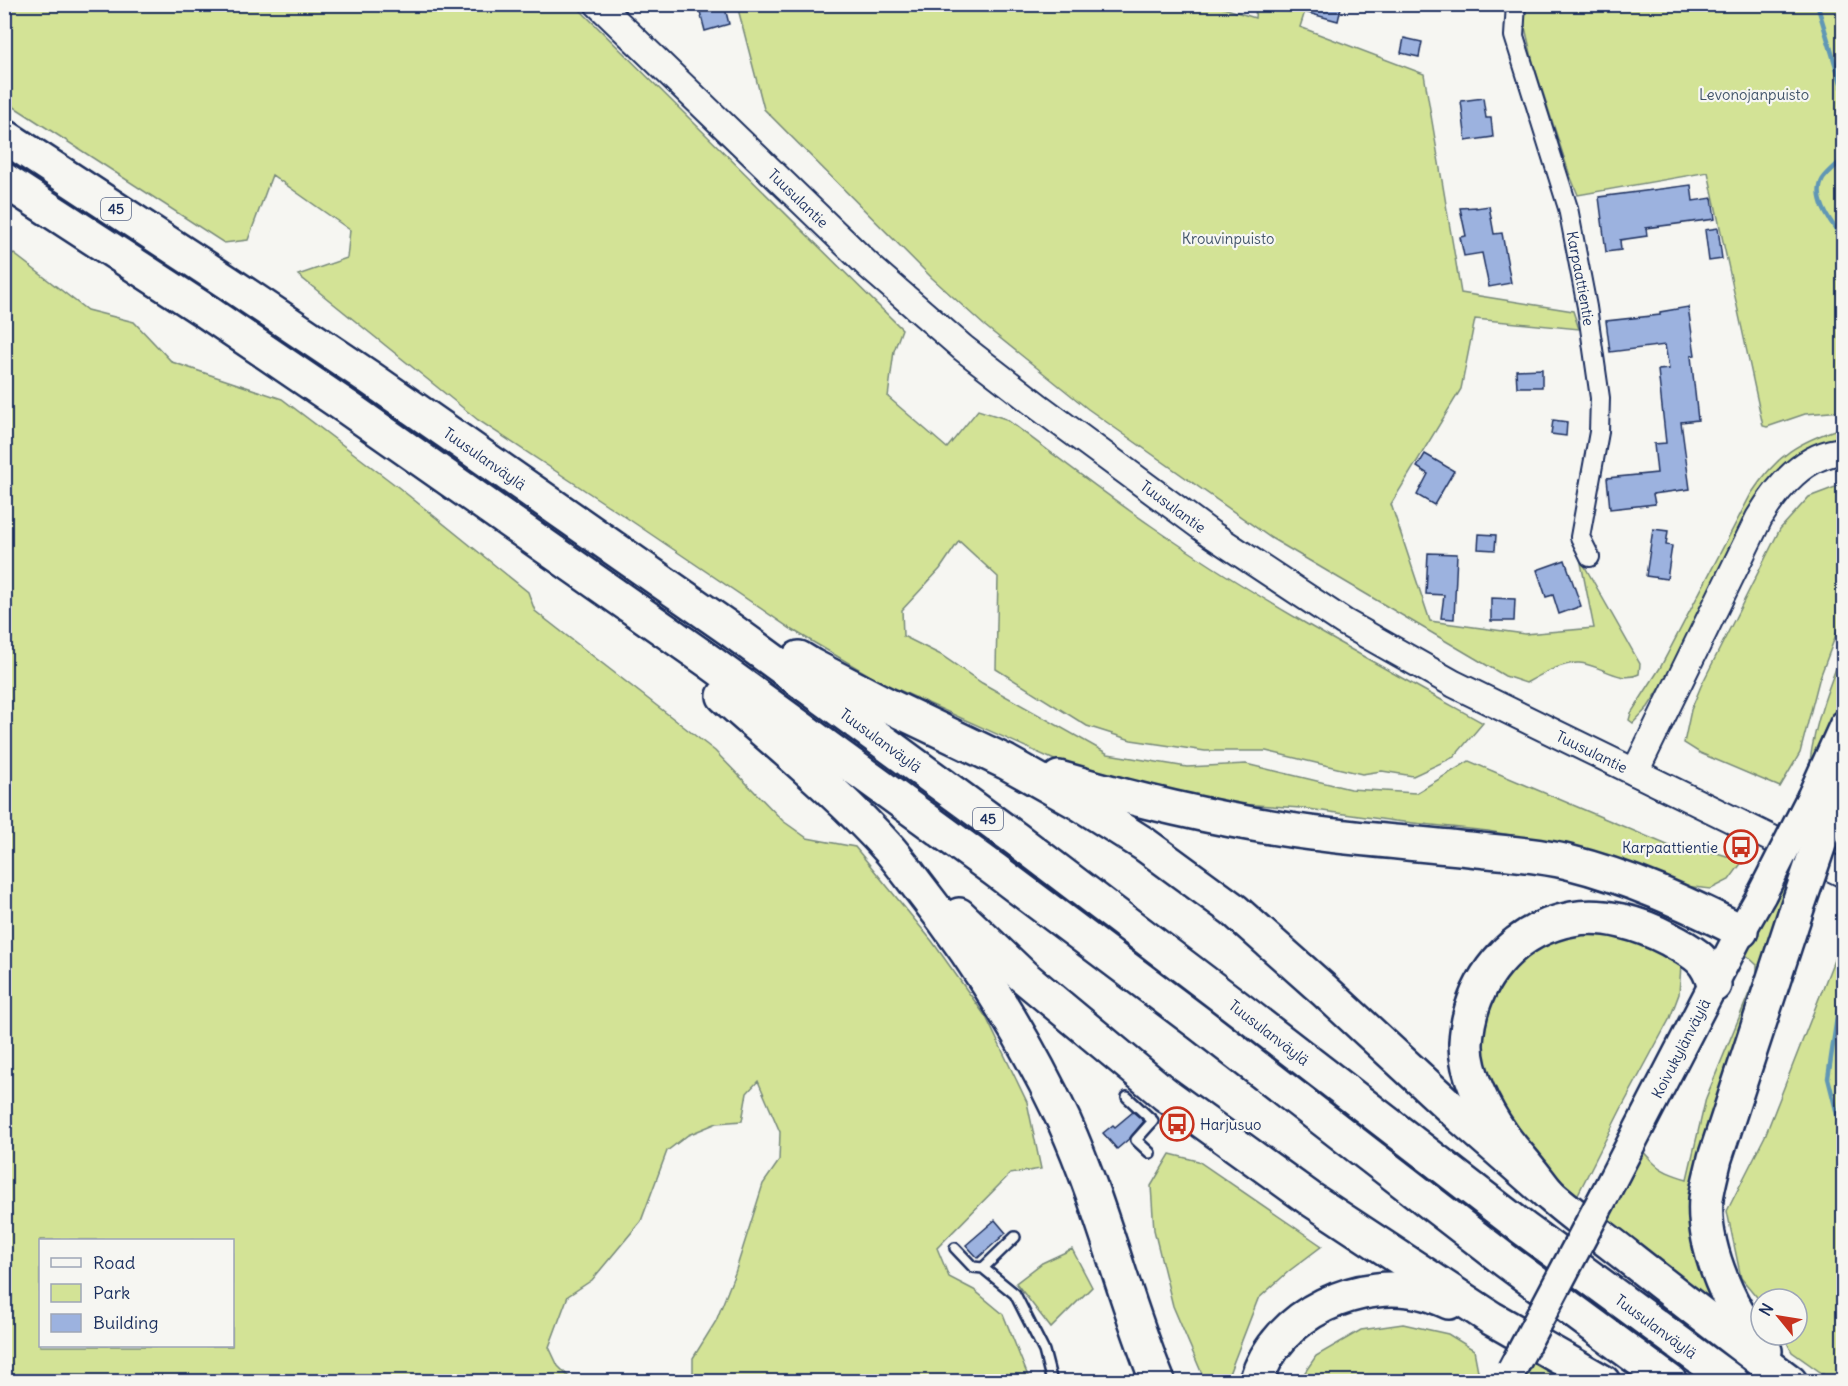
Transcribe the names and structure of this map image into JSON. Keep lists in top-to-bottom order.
{
  "streets": {
    "highway": ["45", "Tuusulanväylä"],
    "main road": ["Tuusulantie", "Koivukylänväylä"],
    "street": ["Karpaattientie"]
  },
  "parks": ["Levonojanpuisto", "Krouvinpuisto"],
  "places": {
    "bus stop": ["Karpaattientie", "Harjusuo"]
  },
  "legend": ["Road", "Park", "Building"],
  "north": "top left"
}
